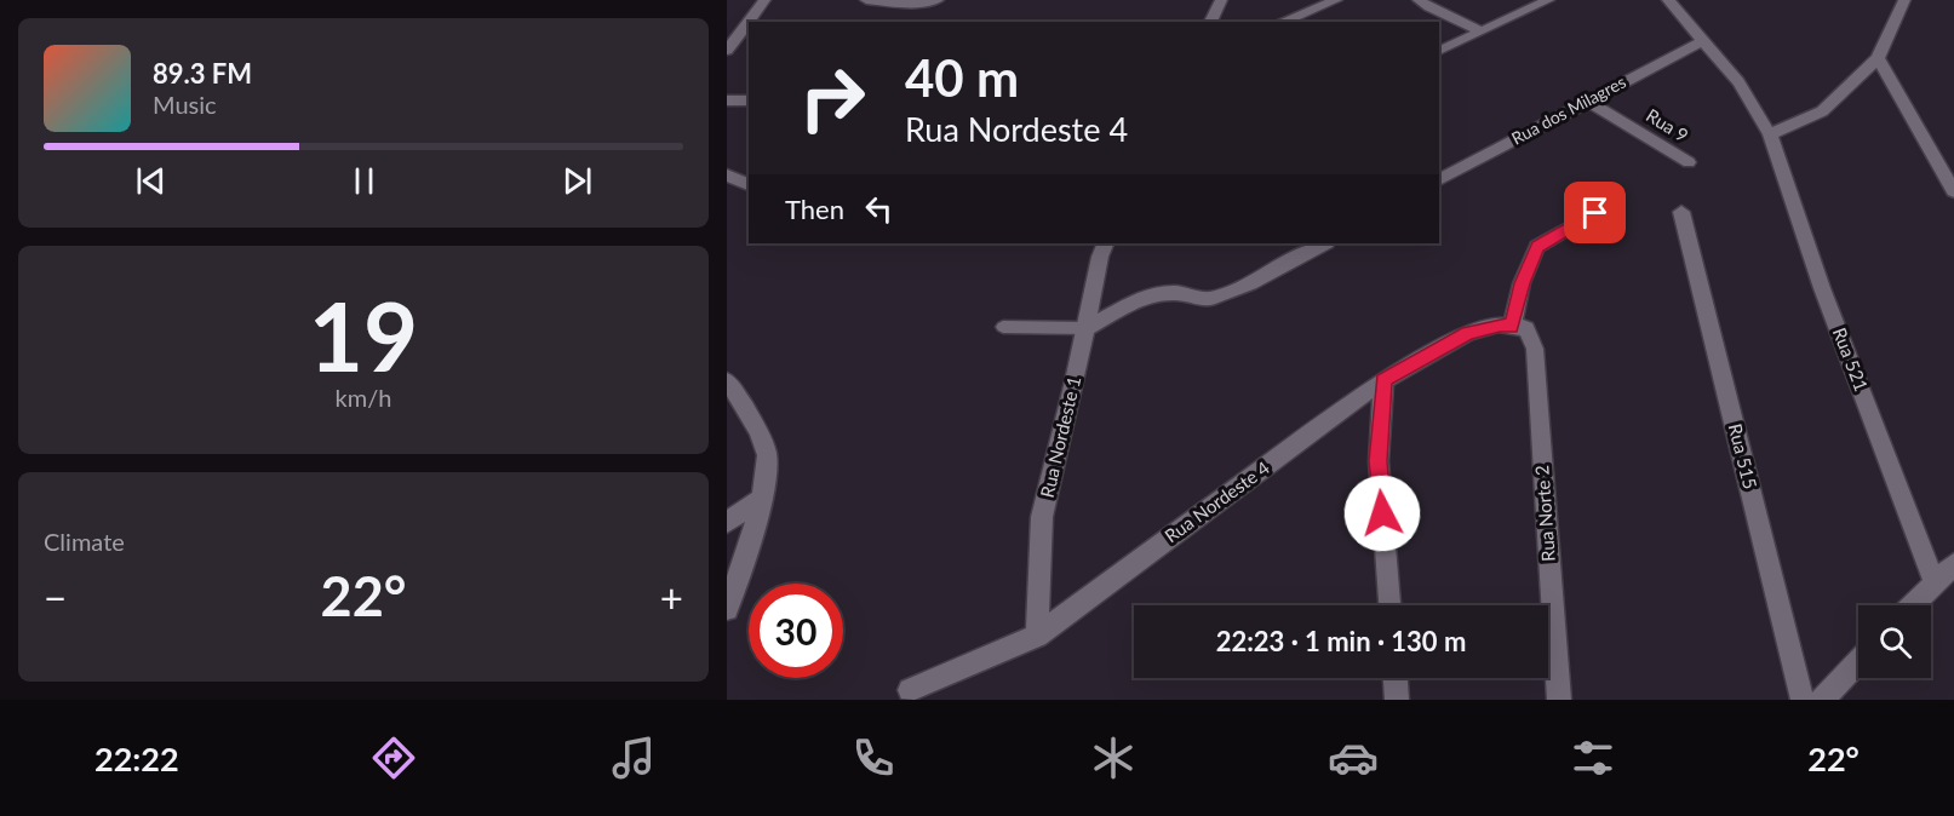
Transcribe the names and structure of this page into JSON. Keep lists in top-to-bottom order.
{
  "streets": {
    "street": [
      "Rua dos Milagres",
      "Rua 9",
      "Rua 521",
      "Rua Nordeste 1",
      "Rua 515",
      "Rua Nordeste 4",
      "Rua Norte 2"
    ]
  },
  "crossings": [
    ["Rua dos Milagres", "Rua 9"],
    ["Rua dos Milagres", "Rua 521"],
    ["Rua Nordeste 1", "Rua Nordeste 4"],
    ["Rua Nordeste 4", "Rua Norte 2"]
  ],
  "page": {
    "turn": ["40 m", "Rua Nordeste 4"],
    "song": ["89.3 FM", "Music"],
    "then": "Then",
    "tile": [
      ["19", "km/h"],
      "Climate"
    ],
    "heat": ["−", "22°", "+"],
    "limit": "30",
    "trip": "22:23 · 1 min · 130 m",
    "tabs": ["22:22", "22°"]
  }
}
